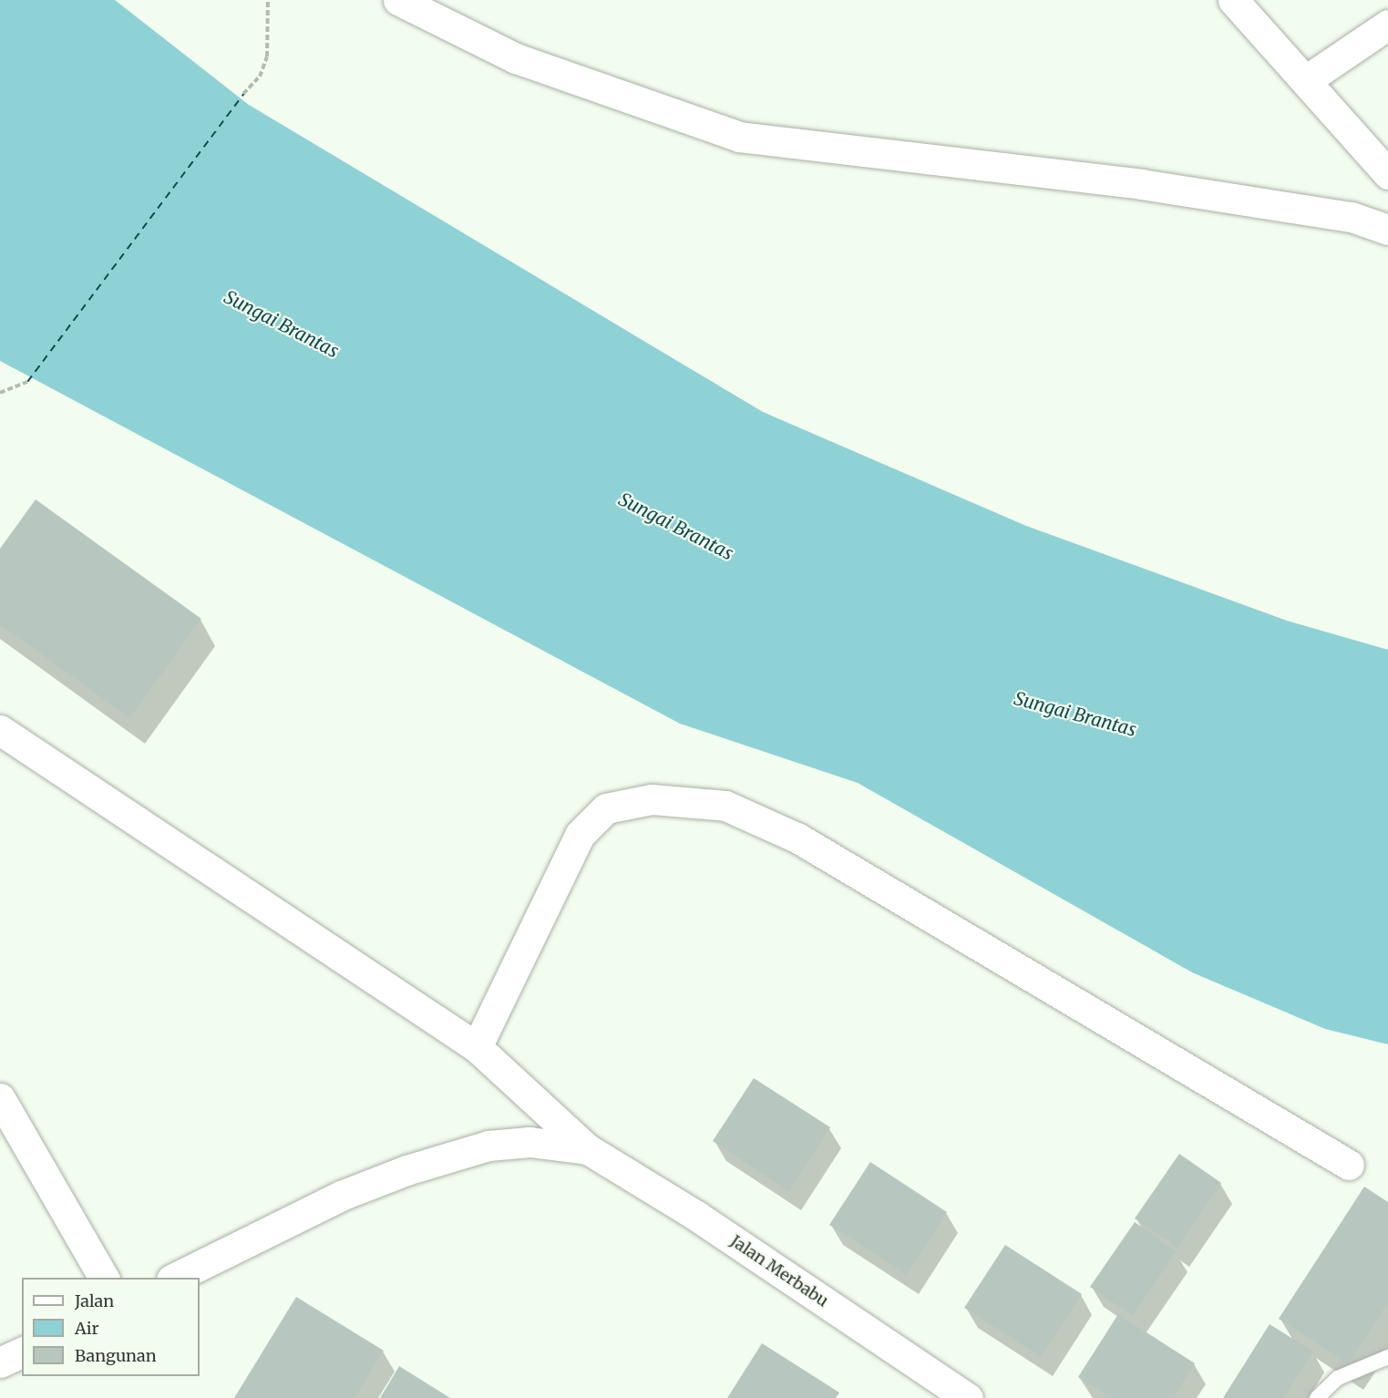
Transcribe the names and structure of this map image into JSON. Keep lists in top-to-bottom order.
{
  "streets": {
    "street": ["Jalan Merbabu"]
  },
  "water": ["Sungai Brantas"],
  "legend": ["Jalan", "Air", "Bangunan"]
}
